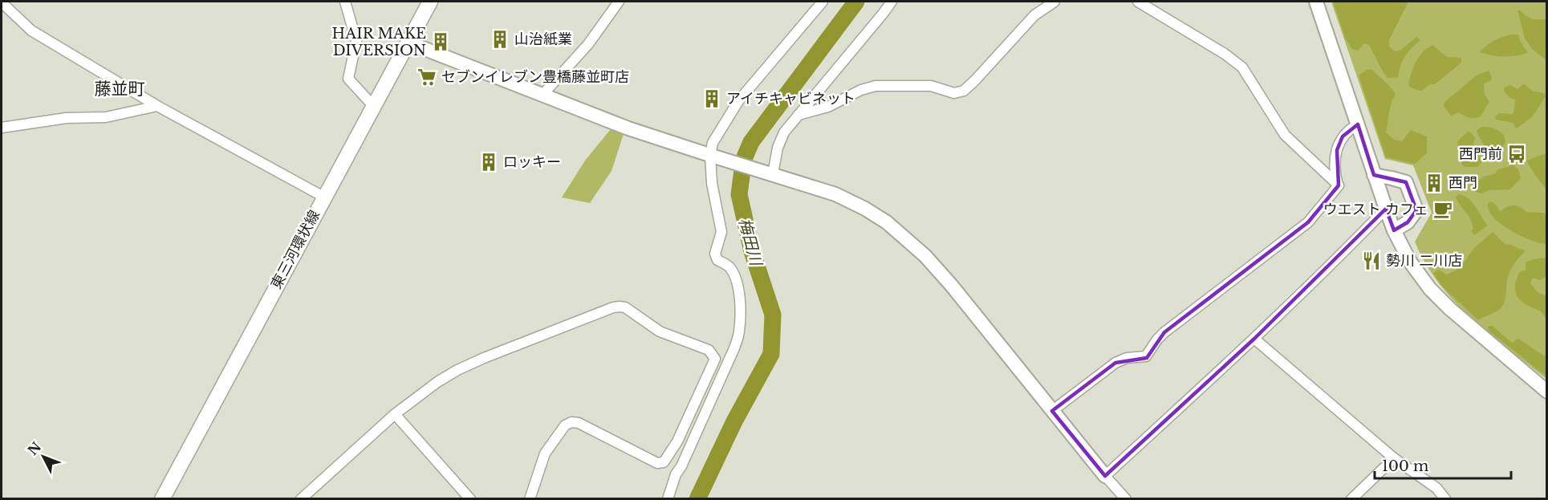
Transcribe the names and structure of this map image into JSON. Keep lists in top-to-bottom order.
{
  "streets": {
    "main road": ["東三河環状線"]
  },
  "districts": ["藤並町"],
  "water": ["梅田川"],
  "places": {
    "building": [
      "山治紙業",
      "HAIR MAKE DIVERSION",
      "アイチキャビネット",
      "ロッキー",
      "西門"
    ],
    "supermarket": ["セブンイレブン豊橋藤並町店"],
    "bus stop": ["西門前"],
    "cafe": ["ウエスト カフェ"],
    "restaurant": ["勢川 二川店"]
  },
  "scale_bar": "100 m",
  "north": "top left"
}
